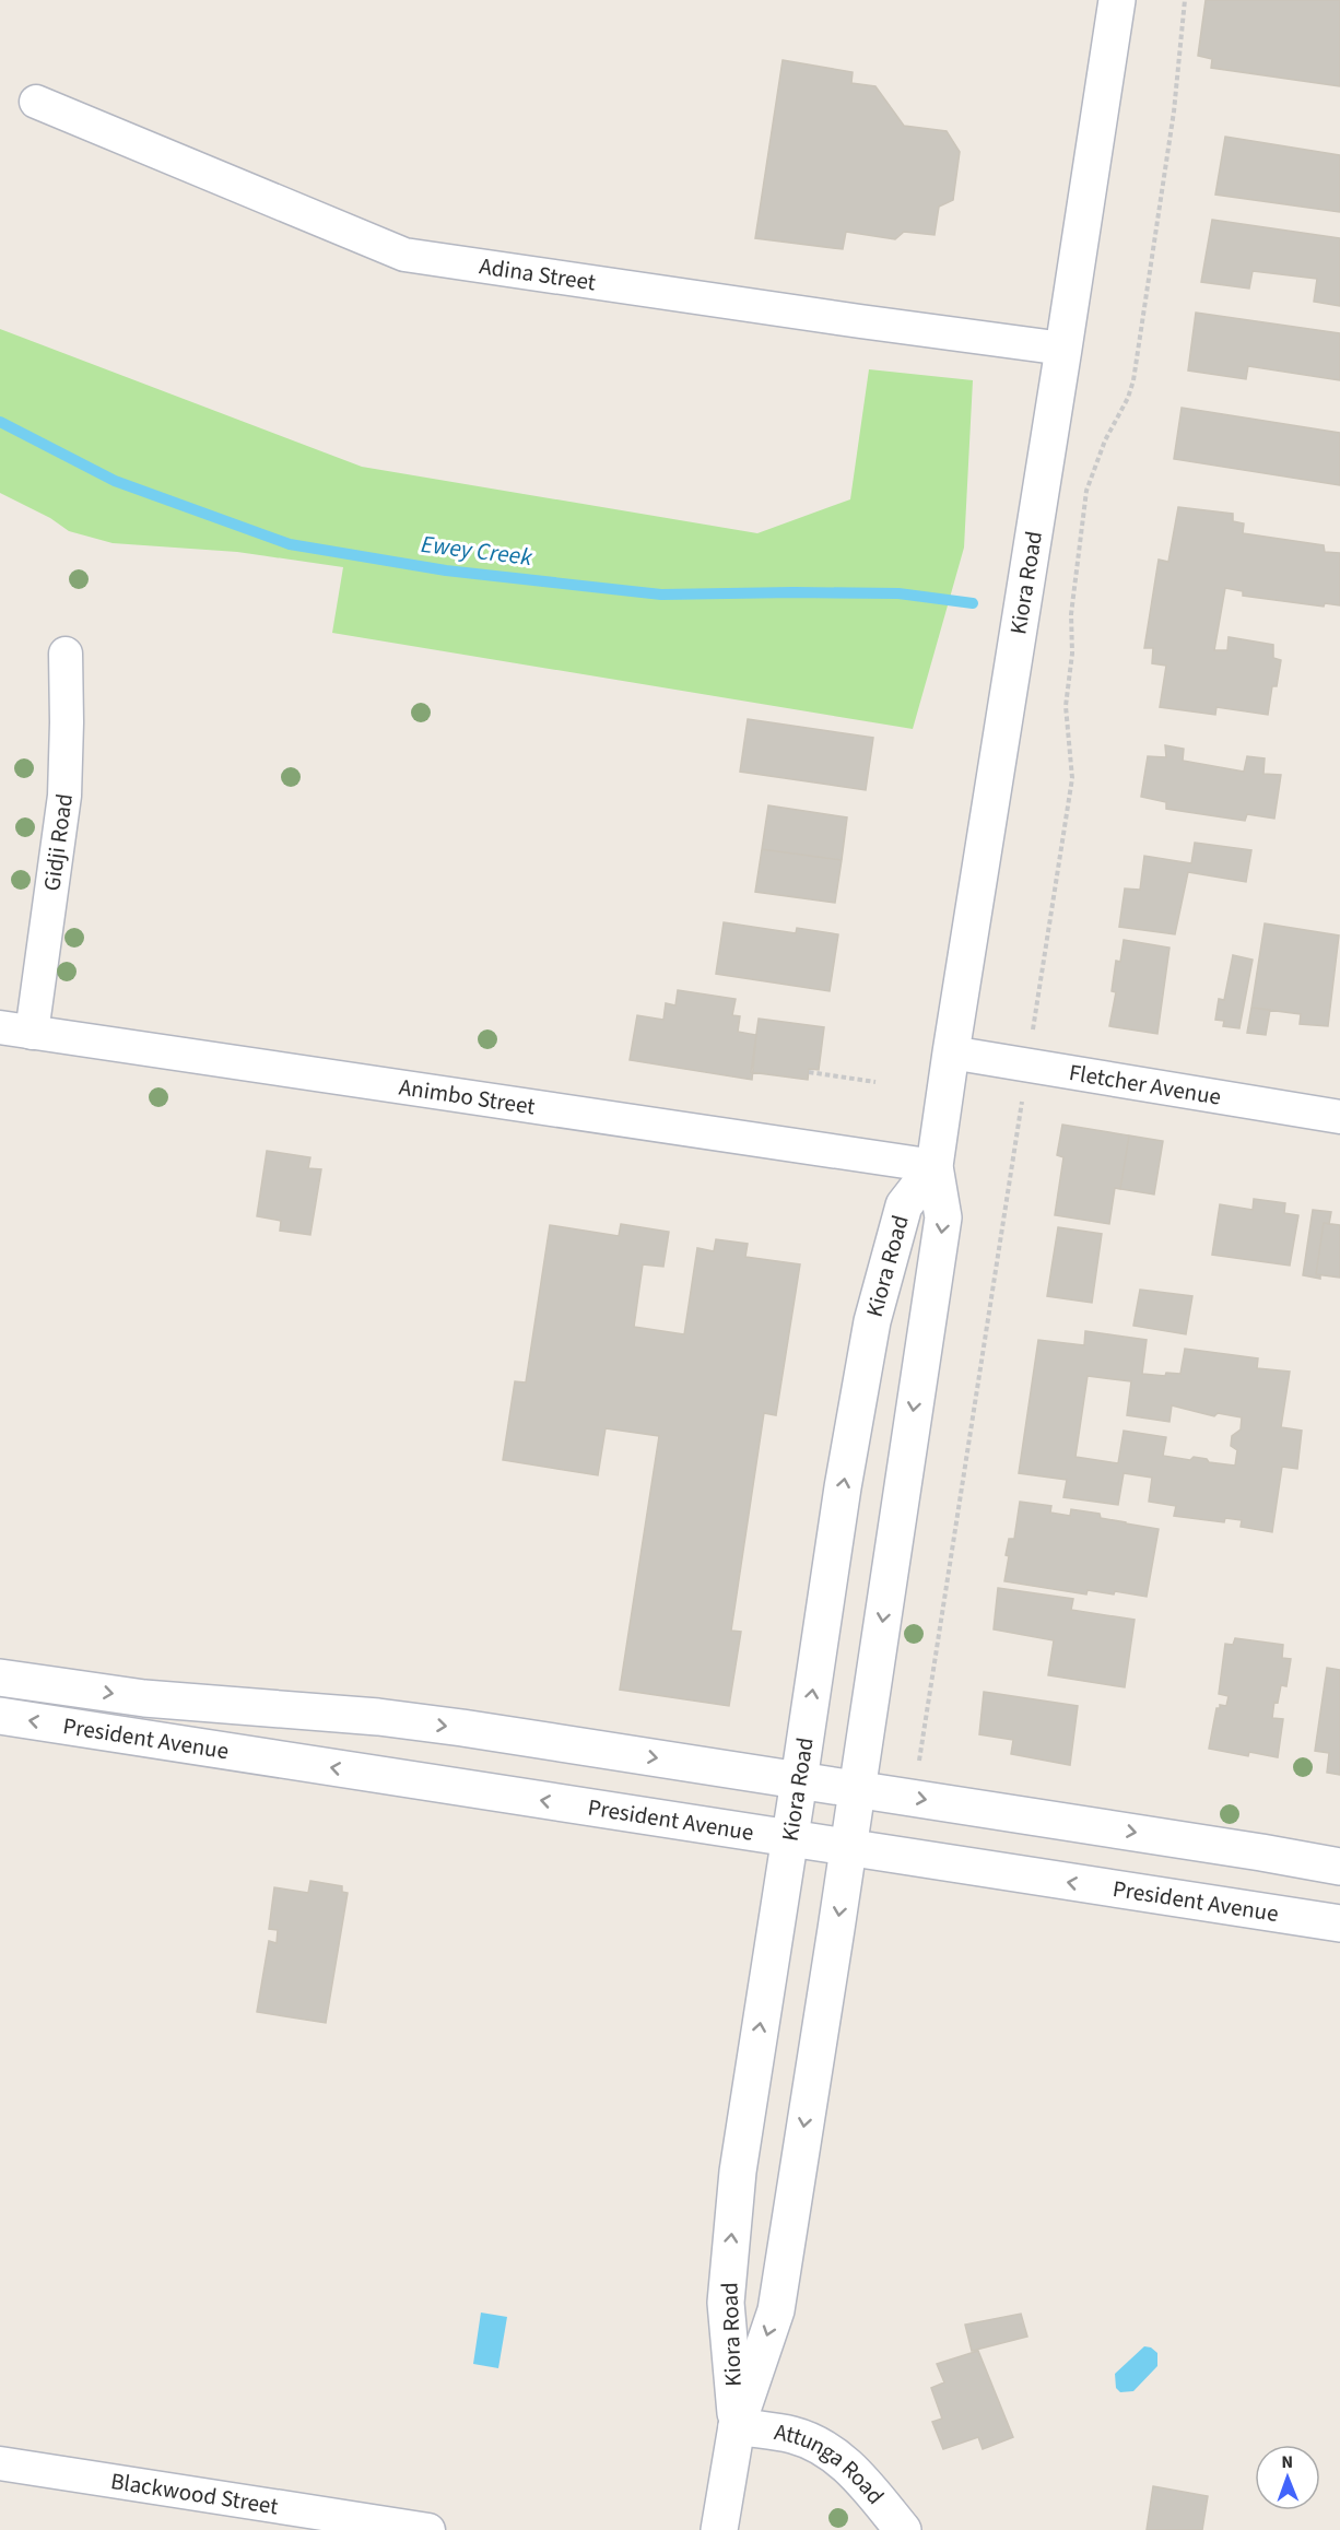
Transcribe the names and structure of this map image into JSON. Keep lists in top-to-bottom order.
{
  "streets": {
    "street": [
      "Adina Street",
      "Kiora Road",
      "Gidji Road",
      "Fletcher Avenue",
      "Animbo Street",
      "President Avenue",
      "Attunga Road",
      "Blackwood Street"
    ]
  },
  "crossings": [
    ["Adina Street", "Kiora Road"],
    ["Kiora Road", "Fletcher Avenue"],
    ["Kiora Road", "Animbo Street"],
    ["Kiora Road", "President Avenue"],
    ["Kiora Road", "Attunga Road"],
    ["Gidji Road", "Animbo Street"]
  ],
  "water": ["Ewey Creek"],
  "north": "top"
}
